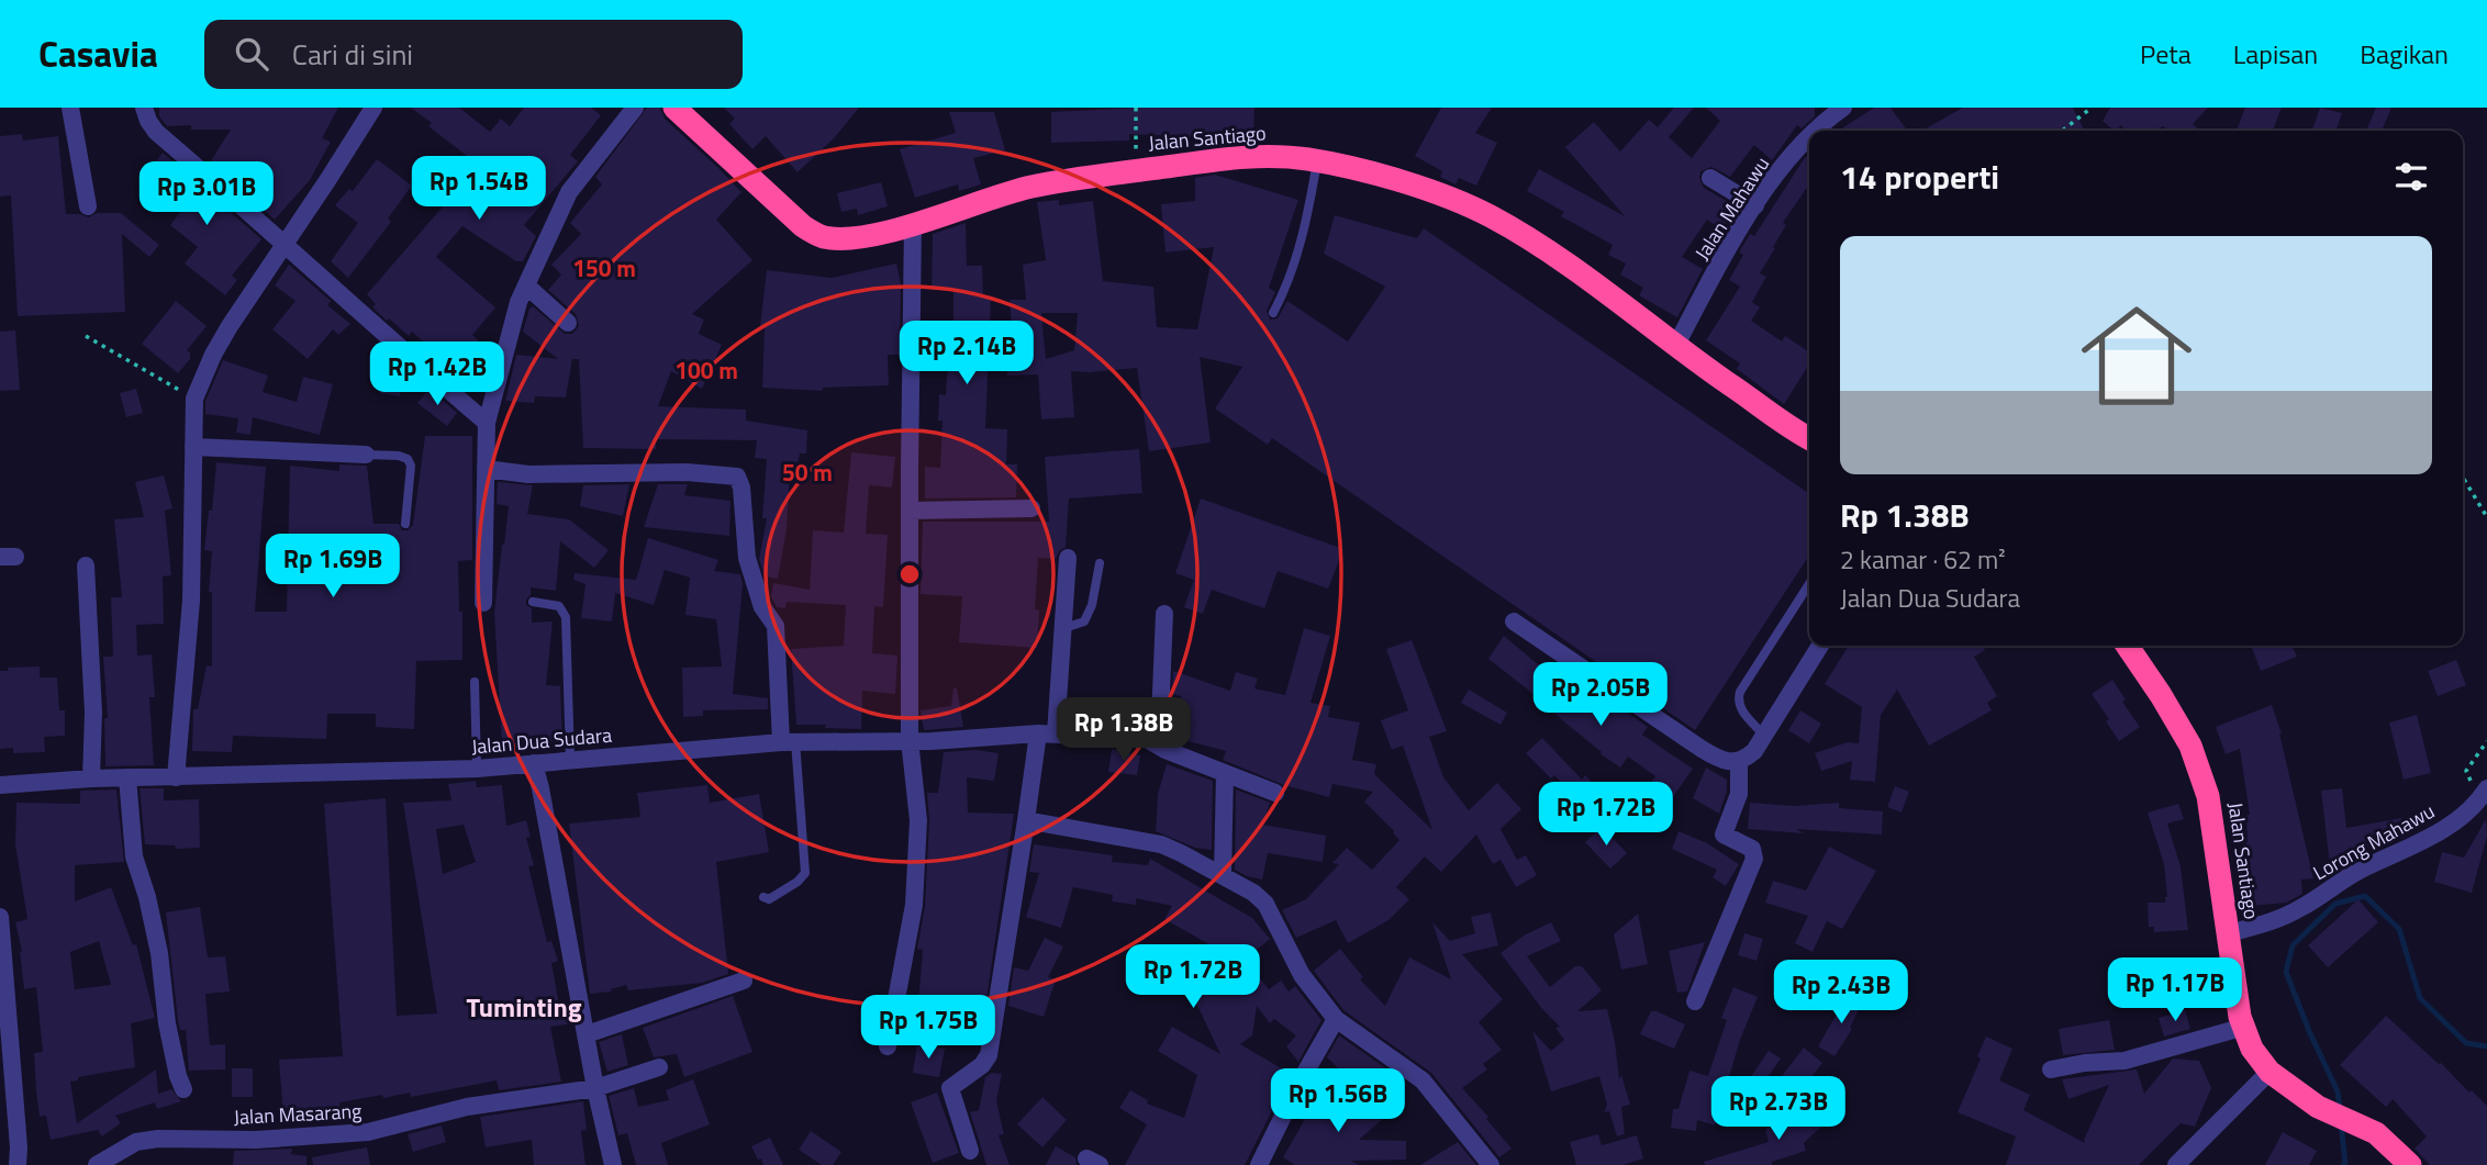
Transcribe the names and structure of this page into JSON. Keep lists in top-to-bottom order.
{
  "streets": {
    "highway": ["Jalan Santiago"],
    "street": [
      "Jalan Mahawu",
      "Jalan Dua Sudara",
      "Lorong Mahawu",
      "Jalan Masarang"
    ]
  },
  "crossings": [
    ["Jalan Santiago", "Jalan Mahawu"],
    ["Jalan Santiago", "Lorong Mahawu"]
  ],
  "districts": ["Tuminting"],
  "page": {
    "header": "Casavia",
    "search": "Cari di sini",
    "nav": ["Peta", "Lapisan", "Bagikan"],
    "heading": "14 properti",
    "price": [
      "Rp 1.54B",
      "Rp 3.01B",
      "Rp 2.14B",
      "Rp 1.42B",
      "Rp 1.69B",
      "Rp 2.05B",
      "Rp 1.38B",
      "Rp 1.72B",
      "Rp 1.72B",
      "Rp 1.17B",
      "Rp 2.43B",
      "Rp 1.75B",
      "Rp 1.56B",
      "Rp 2.73B"
    ],
    "list": [
      {
        "name": "Rp 1.38B",
        "note": "2 kamar · 62 m² · Jalan Dua Sudara"
      }
    ]
  },
  "rings": ["150 m", "100 m", "50 m"]
}
